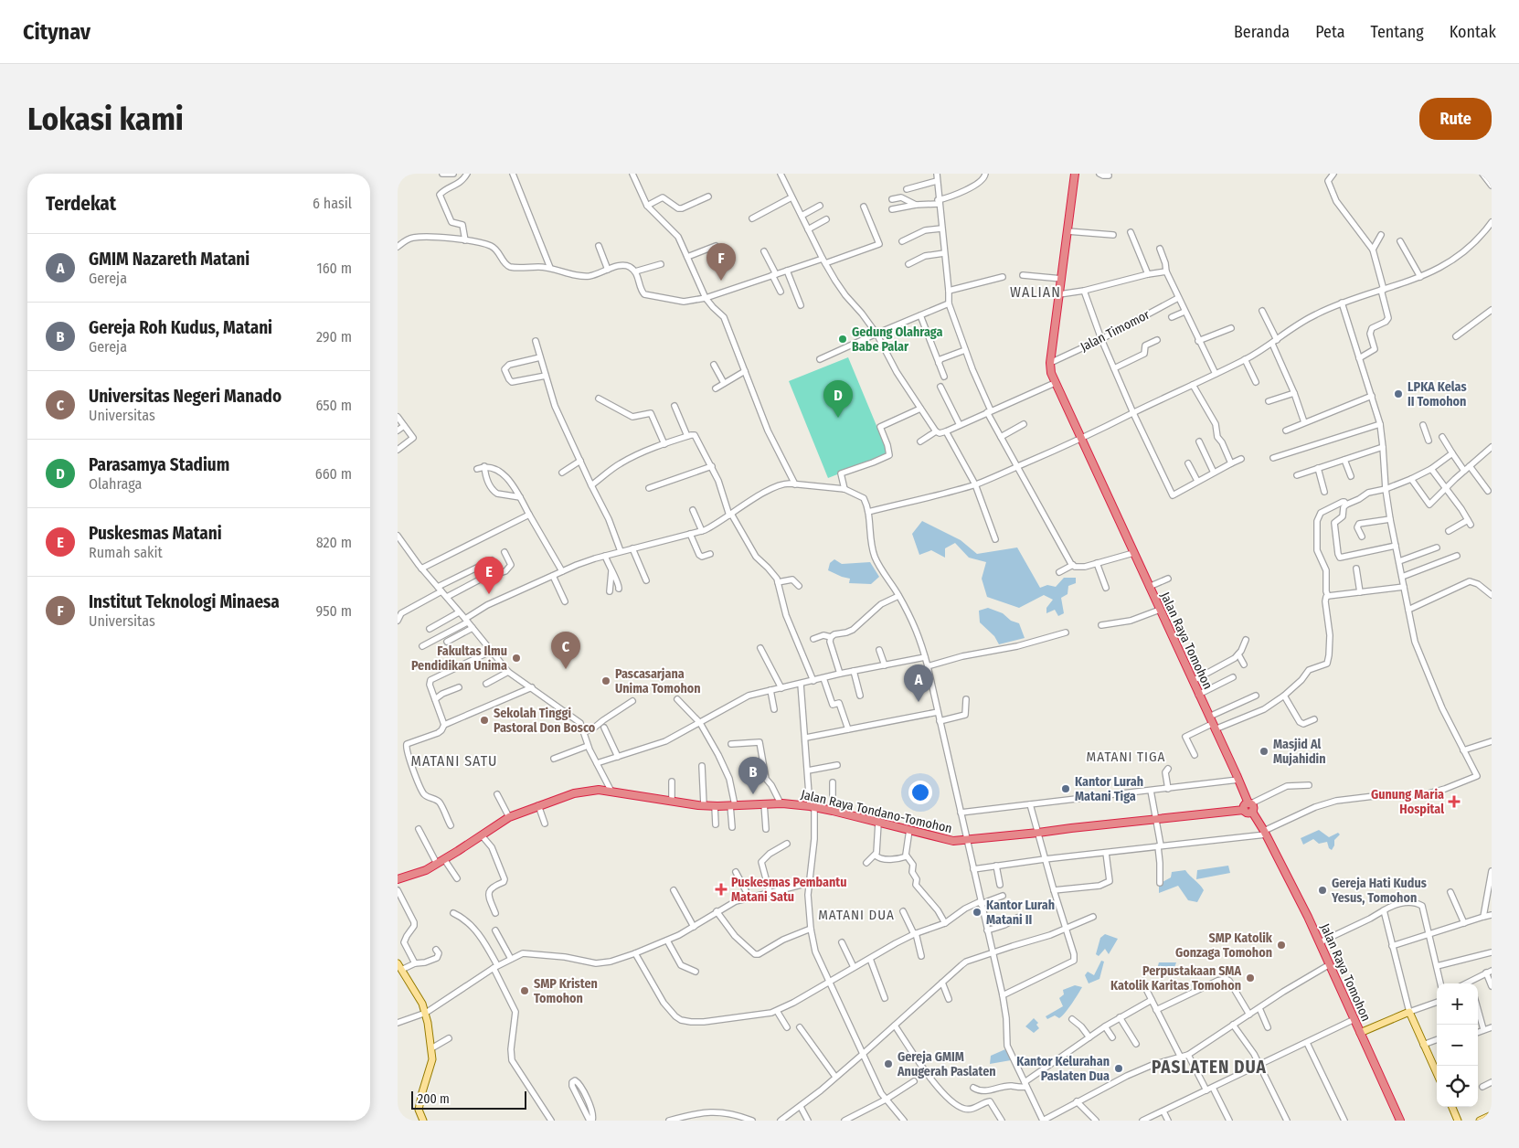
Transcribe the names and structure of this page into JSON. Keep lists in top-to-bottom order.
{
  "streets": {
    "highway": ["Jalan Raya Tomohon", "Jalan Raya Tondano-Tomohon"],
    "street": ["Jalan Timomor"]
  },
  "crossings": [
    ["Jalan Timomor", "Jalan Raya Tomohon"],
    ["Jalan Raya Tomohon", "Jalan Raya Tondano-Tomohon"]
  ],
  "districts": [
    "WALIAN",
    "MATANI TIGA",
    "MATANI SATU",
    "MATANI DUA",
    "PASLATEN DUA"
  ],
  "places": {
    "other": [
      "Gedung Olahraga Babe Palar",
      "LPKA Kelas II Tomohon",
      "Fakultas Ilmu Pendidikan Unima",
      "Pascasarjana Unima Tomohon",
      "Sekolah Tinggi Pastoral Don Bosco",
      "Masjid Al Mujahidin",
      "Kantor Lurah Matani Tiga",
      "Gereja Hati Kudus Yesus, Tomohon",
      "Kantor Lurah Matani II",
      "SMP Katolik Gonzaga Tomohon",
      "Perpustakaan SMA Katolik Karitas Tomohon",
      "SMP Kristen Tomohon",
      "Gereja GMIM Anugerah Paslaten",
      "Kantor Kelurahan Paslaten Dua"
    ],
    "health": ["Gunung Maria Hospital", "Puskesmas Pembantu Matani Satu"]
  },
  "scale_bar": "200 m",
  "page": {
    "header": "Citynav",
    "nav": [
      "Beranda",
      "Peta",
      "Tentang",
      "Kontak"
    ],
    "buttons": "Rute",
    "title": "Lokasi kami",
    "heading": ["Terdekat", "6 hasil"],
    "list": [
      {
        "mark": "A",
        "name": "GMIM Nazareth Matani",
        "note": "Gereja",
        "value": "160 m"
      },
      {
        "mark": "B",
        "name": "Gereja Roh Kudus, Matani",
        "note": "Gereja",
        "value": "290 m"
      },
      {
        "mark": "C",
        "name": "Universitas Negeri Manado",
        "note": "Universitas",
        "value": "650 m"
      },
      {
        "mark": "D",
        "name": "Parasamya Stadium",
        "note": "Olahraga",
        "value": "660 m"
      },
      {
        "mark": "E",
        "name": "Puskesmas Matani",
        "note": "Rumah sakit",
        "value": "820 m"
      },
      {
        "mark": "F",
        "name": "Institut Teknologi Minaesa",
        "note": "Universitas",
        "value": "950 m"
      }
    ],
    "pins": [
      "F",
      "D",
      "E",
      "C",
      "A",
      "B"
    ],
    "map_buttons": ["+", "−"],
    "scale": "200 m"
  }
}
